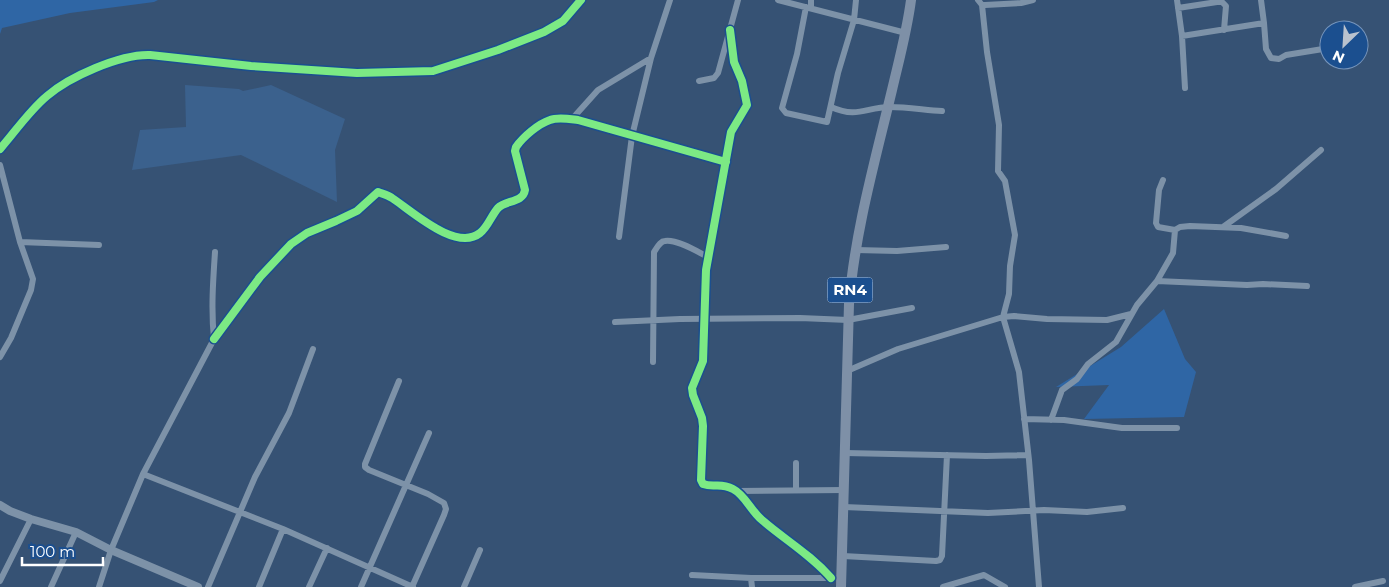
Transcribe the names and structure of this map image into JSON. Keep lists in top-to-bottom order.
{
  "streets": {
    "highway": ["RN4"]
  },
  "scale_bar": "100 m",
  "north": "bottom left"
}
